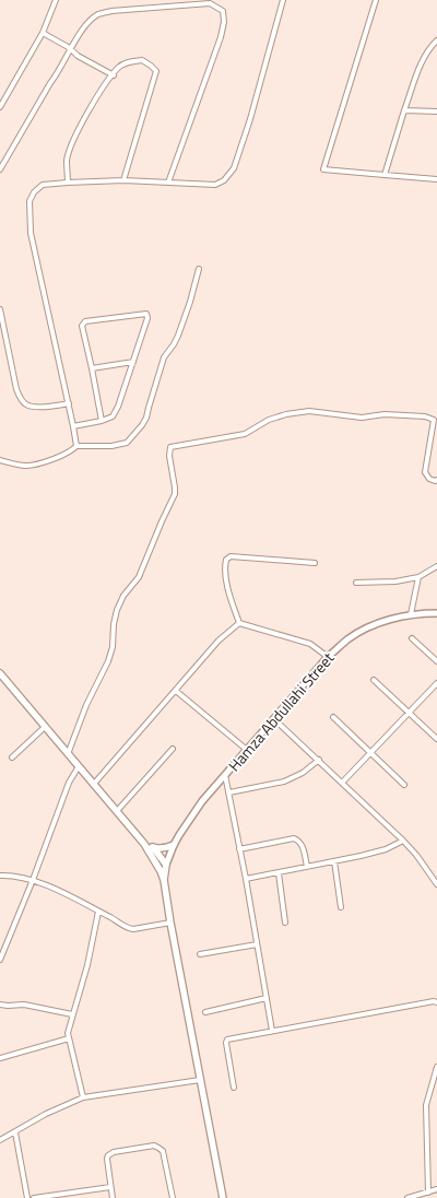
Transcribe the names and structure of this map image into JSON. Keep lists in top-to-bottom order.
{
  "streets": {
    "street": ["Hamza Abdullahi Street"]
  }
}
